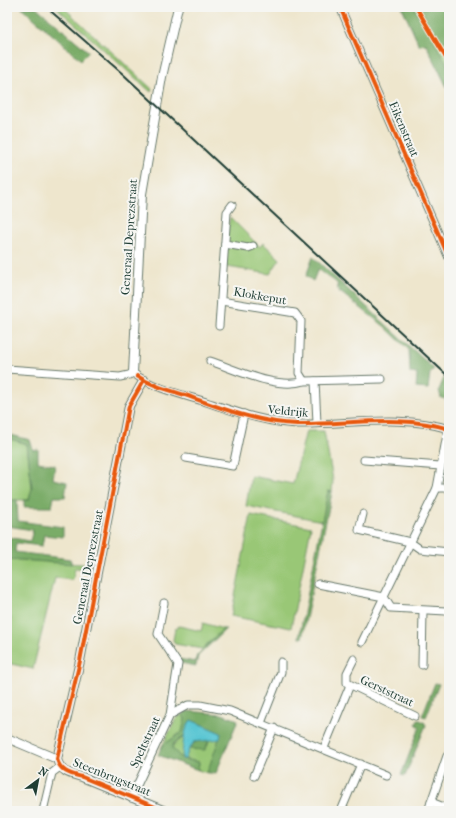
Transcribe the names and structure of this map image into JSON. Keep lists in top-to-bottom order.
{
  "streets": {
    "street": [
      "Eikenstraat",
      "Generaal Deprezstraat",
      "Klokkeput",
      "Veldrijk",
      "Gerststraat",
      "Speltstraat",
      "Steenbrugstraat"
    ]
  },
  "crossings": [
    ["Generaal Deprezstraat", "Veldrijk"],
    ["Generaal Deprezstraat", "Steenbrugstraat"],
    ["Speltstraat", "Steenbrugstraat"]
  ],
  "north": "top right"
}
